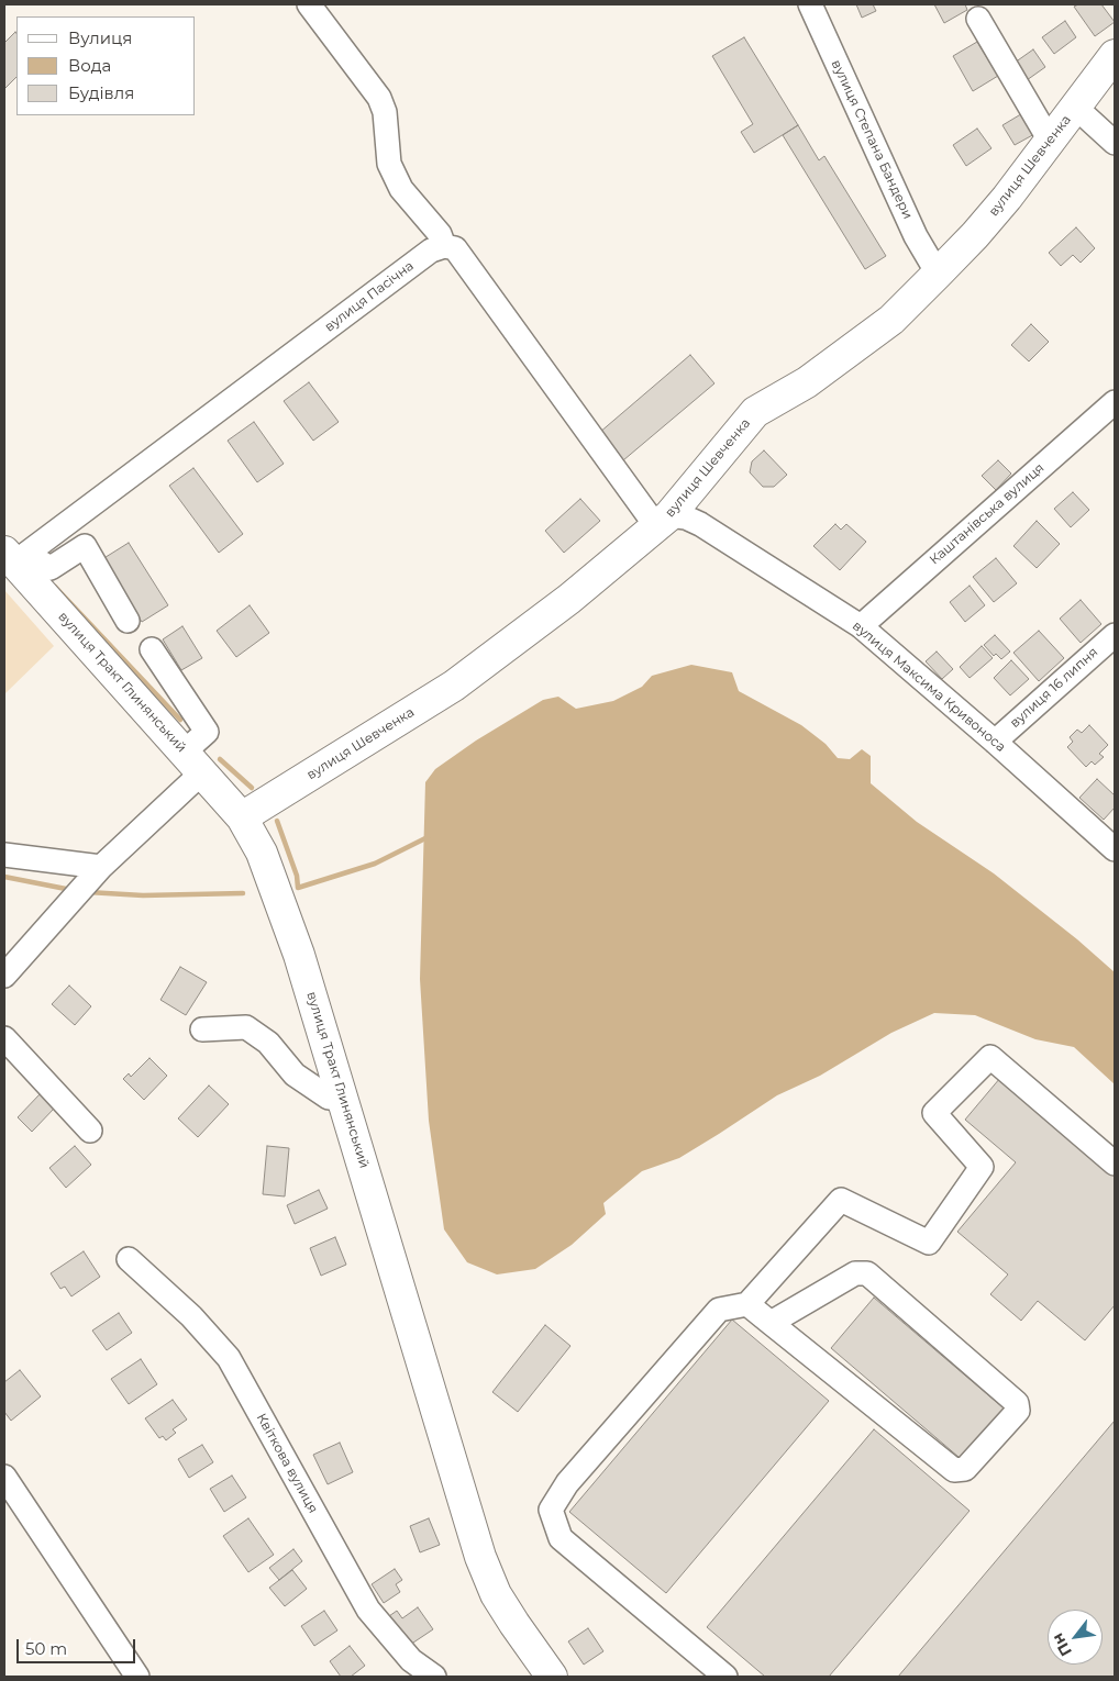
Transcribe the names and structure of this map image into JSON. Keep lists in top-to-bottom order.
{
  "streets": {
    "main road": ["вулиця Шевченка", "вулиця Тракт Глинянський"],
    "street": [
      "вулиця Степана Бандери",
      "вулиця Пасічна",
      "Каштанівська вулиця",
      "вулиця Максима Кривоноса",
      "вулиця 16 липня",
      "Квіткова вулиця"
    ]
  },
  "crossings": [
    ["вулиця Степана Бандери", "вулиця Шевченка"],
    ["вулиця Шевченка", "вулиця Тракт Глинянський"],
    ["вулиця Шевченка", "вулиця Максима Кривоноса"],
    ["вулиця Пасічна", "вулиця Тракт Глинянський"],
    ["Каштанівська вулиця", "вулиця Максима Кривоноса"],
    ["вулиця Максима Кривоноса", "вулиця 16 липня"]
  ],
  "legend": ["Вулиця", "Вода", "Будівля"],
  "scale_bar": "50 m",
  "north": "bottom left"
}
